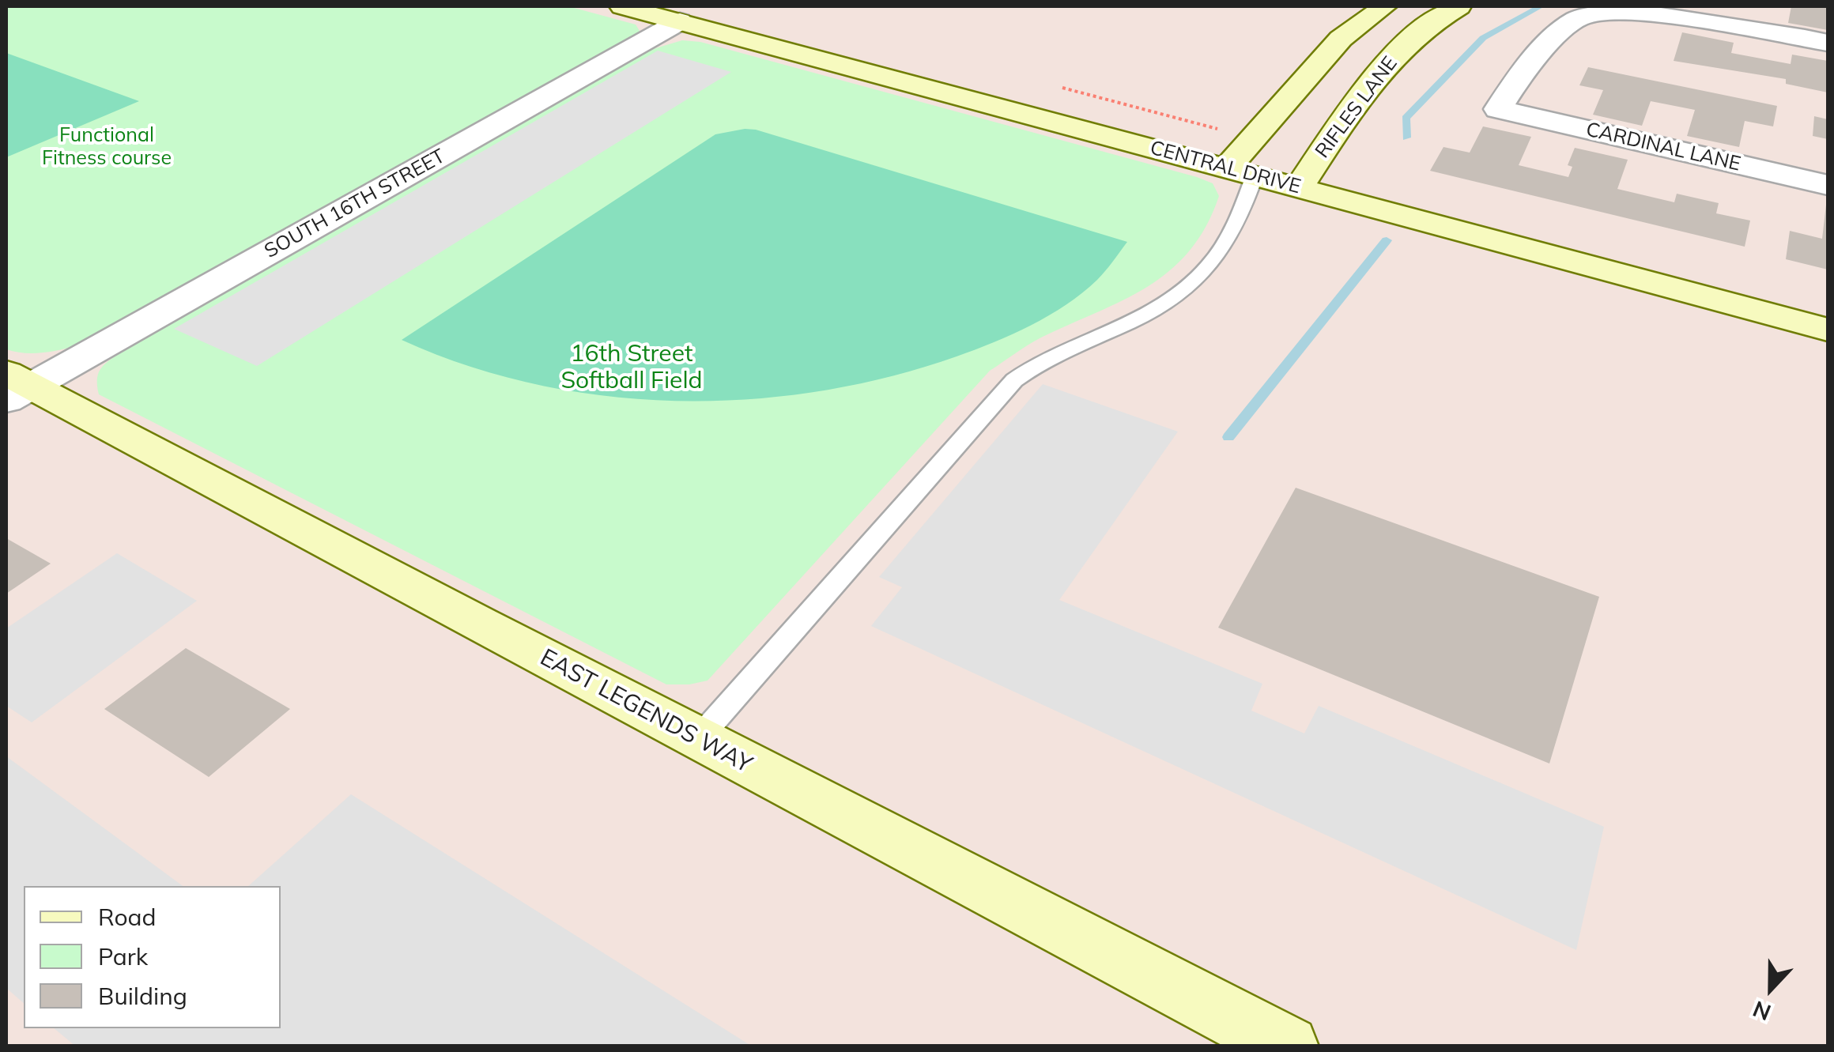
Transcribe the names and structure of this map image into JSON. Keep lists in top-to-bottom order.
{
  "streets": {
    "street": [
      "RIFLES LANE",
      "CARDINAL LANE",
      "CENTRAL DRIVE",
      "SOUTH 16TH STREET",
      "EAST LEGENDS WAY"
    ]
  },
  "crossings": [
    ["RIFLES LANE", "CENTRAL DRIVE"],
    ["CENTRAL DRIVE", "SOUTH 16TH STREET"],
    ["SOUTH 16TH STREET", "EAST LEGENDS WAY"]
  ],
  "parks": ["Functional Fitness course", "16th Street Softball Field"],
  "legend": ["Road", "Park", "Building"],
  "north": "bottom"
}
